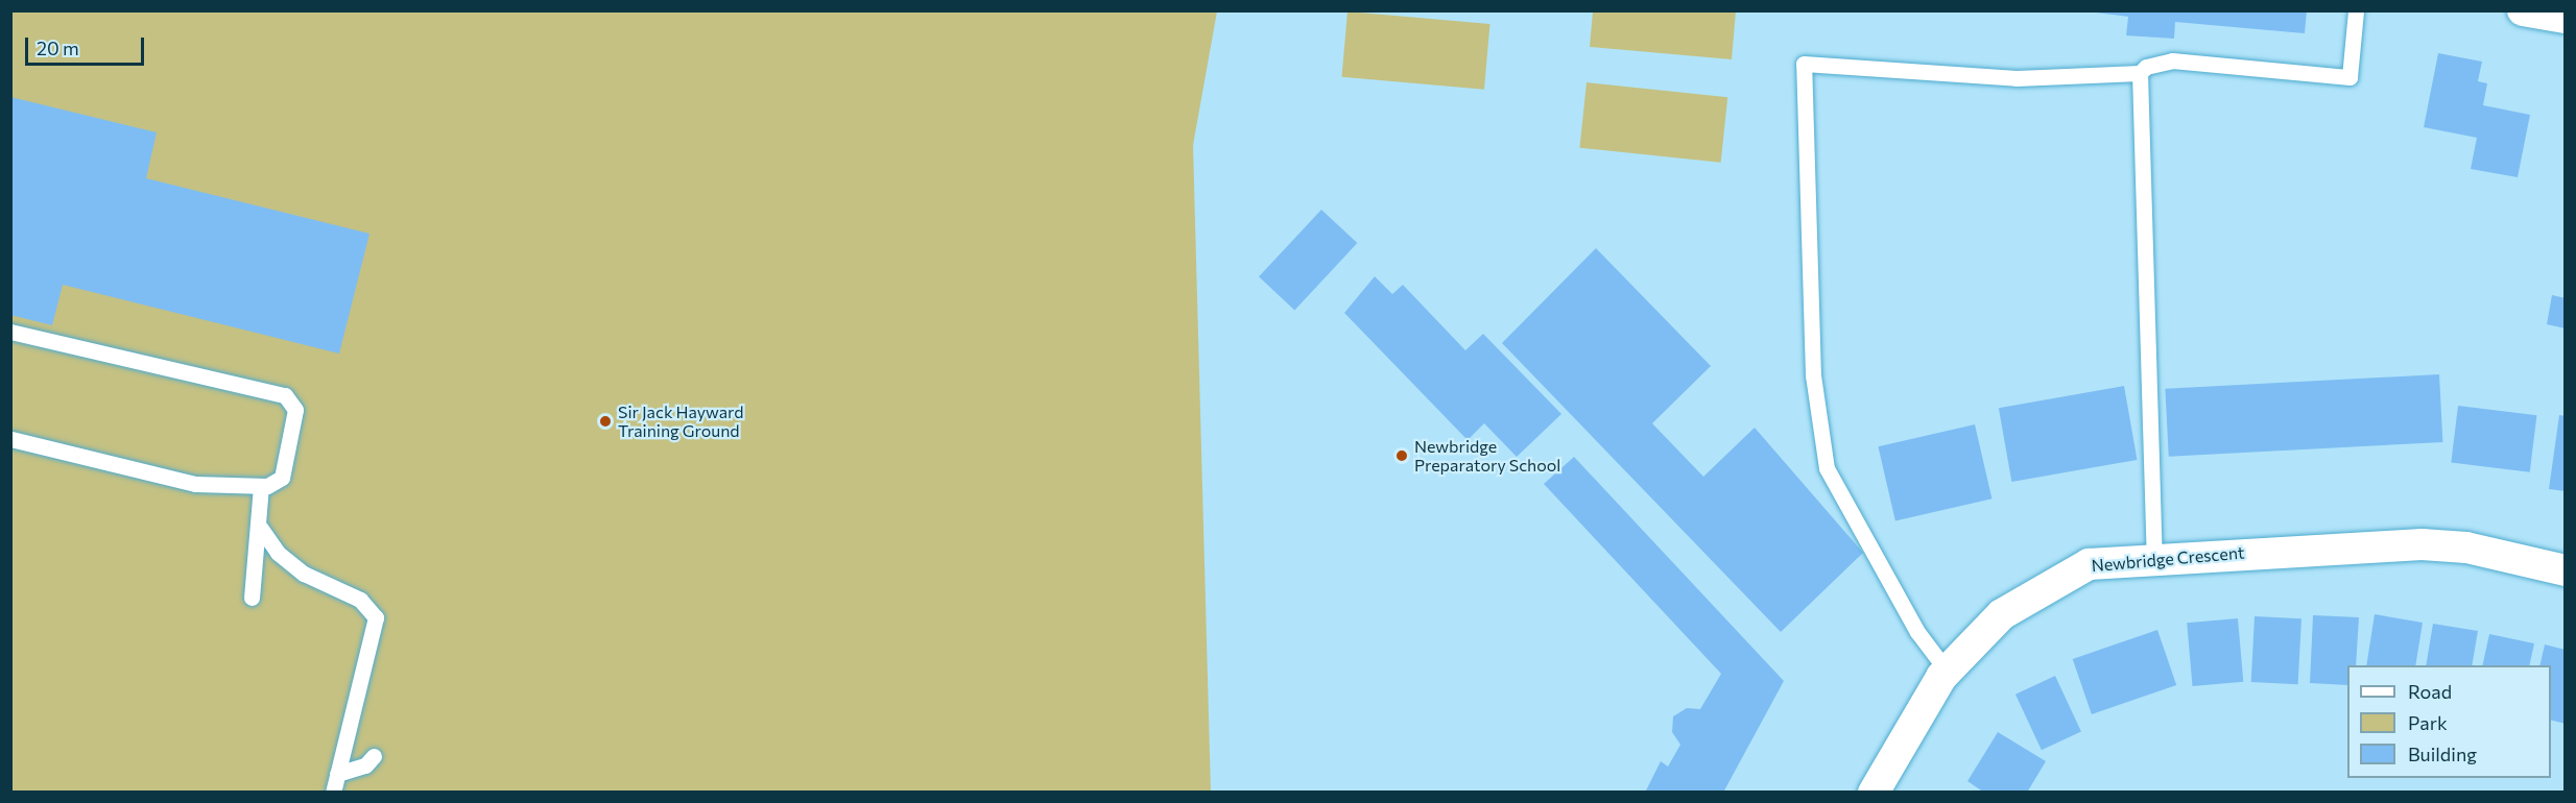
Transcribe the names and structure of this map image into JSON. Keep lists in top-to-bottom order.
{
  "streets": {
    "street": ["Newbridge Crescent"]
  },
  "places": ["Sir Jack Hayward Training Ground", "Newbridge Preparatory School"],
  "legend": ["Road", "Park", "Building"],
  "scale_bar": "20 m"
}
